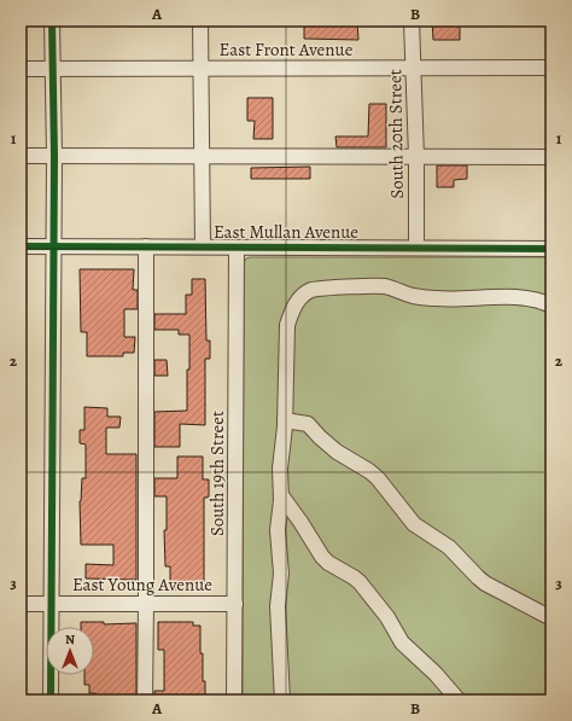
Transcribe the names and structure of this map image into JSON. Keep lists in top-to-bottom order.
{
  "streets": {
    "street": [
      "East Front Avenue",
      "South 20th Street",
      "East Mullan Avenue",
      "South 19th Street",
      "East Young Avenue"
    ]
  },
  "crossings": [
    ["East Front Avenue", "South 20th Street"],
    ["South 20th Street", "East Mullan Avenue"],
    ["East Mullan Avenue", "South 19th Street"],
    ["South 19th Street", "East Young Avenue"]
  ],
  "north": "top",
  "grid": {
    "columns": ["A", "B"],
    "rows": ["1", "2", "3"]
  }
}
